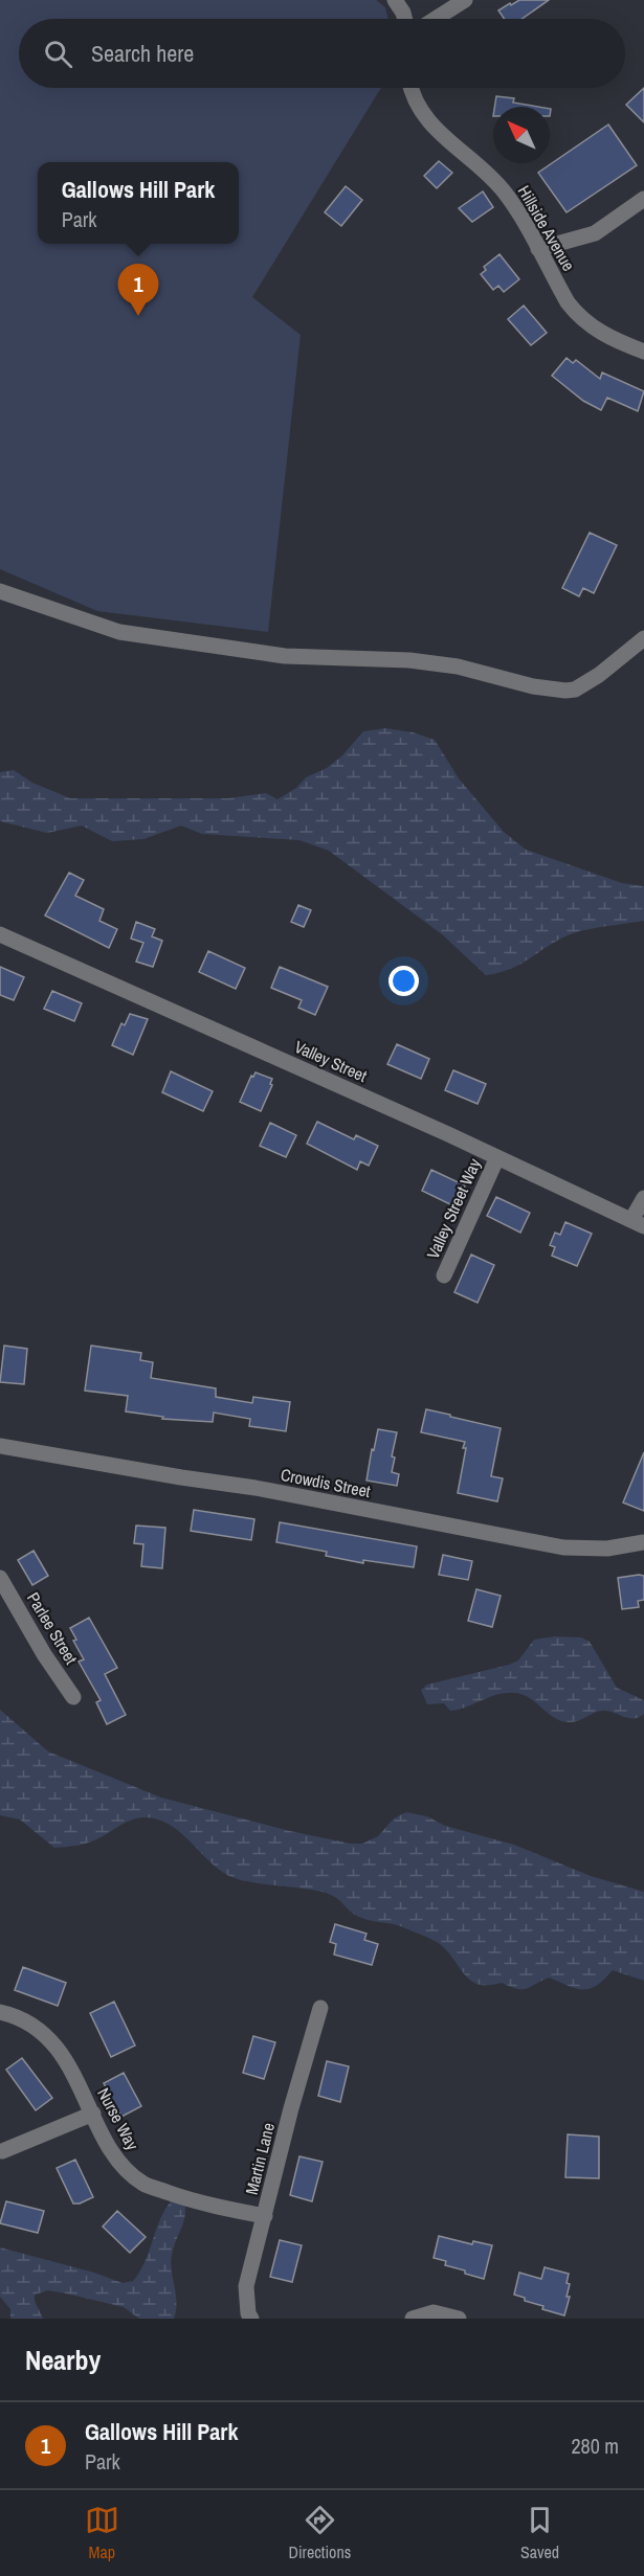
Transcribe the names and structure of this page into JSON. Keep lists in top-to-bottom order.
{
  "streets": {
    "street": [
      "Hillside Avenue",
      "Valley Street",
      "Valley Street Way",
      "Crowdis Street",
      "Parlee Street",
      "Nurse Way",
      "Martin Lane"
    ]
  },
  "crossings": [
    ["Valley Street", "Valley Street Way"],
    ["Nurse Way", "Martin Lane"]
  ],
  "north": "top left",
  "page": {
    "search": "Search here",
    "popup": ["Gallows Hill Park", "Park"],
    "pins": "1",
    "heading": "Nearby",
    "list": [
      {
        "mark": "1",
        "name": "Gallows Hill Park",
        "note": "Park",
        "value": "280 m"
      }
    ],
    "nav": ["Map", "Directions", "Saved"]
  }
}
